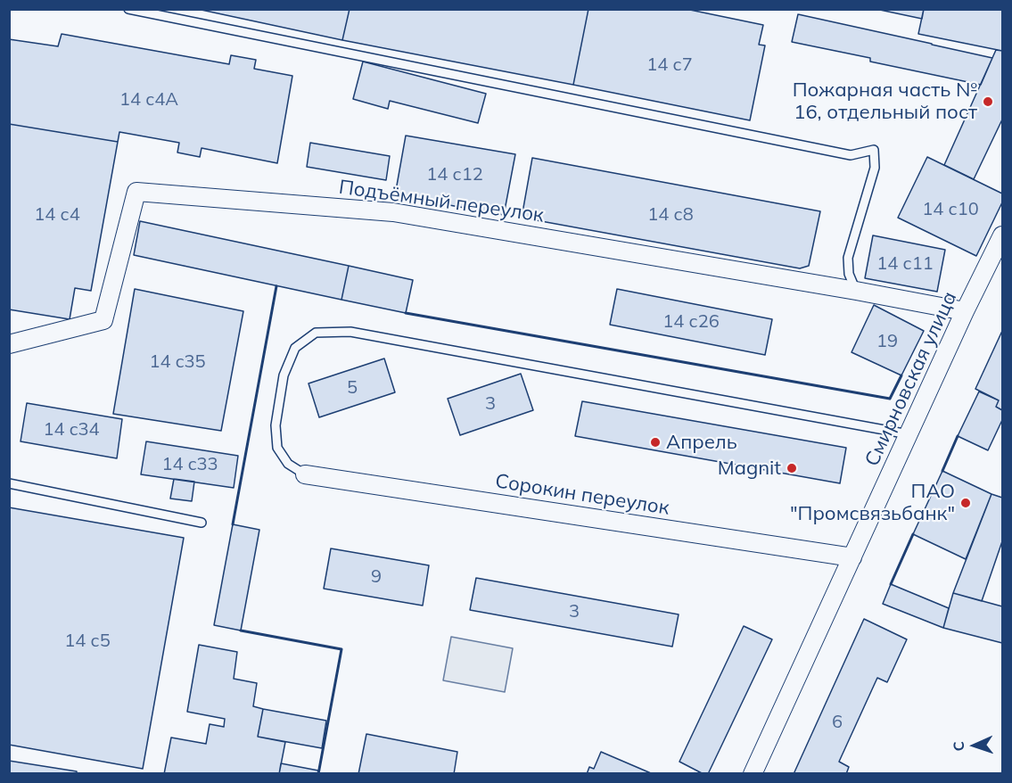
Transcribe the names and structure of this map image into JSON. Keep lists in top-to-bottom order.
{
  "streets": {
    "street": ["Подъёмный переулок", "Смирновская улица", "Сорокин переулок"]
  },
  "crossings": [
    ["Подъёмный переулок", "Смирновская улица"],
    ["Смирновская улица", "Сорокин переулок"]
  ],
  "places": [
    "Пожарная часть № 16, отдельный пост",
    "Апрель",
    "Magnit",
    "ПАО \"Промсвязьбанк\""
  ],
  "house_numbers": [
    "14 с7",
    "14 с4А",
    "14 с12",
    "14 с10",
    "14 с4",
    "14 с8",
    "14 с11",
    "14 с26",
    "19",
    "14 c35",
    "5",
    "3",
    "14 c34",
    "14 c33",
    "9",
    "3",
    "14 с5",
    "6"
  ],
  "north": "left"
}
